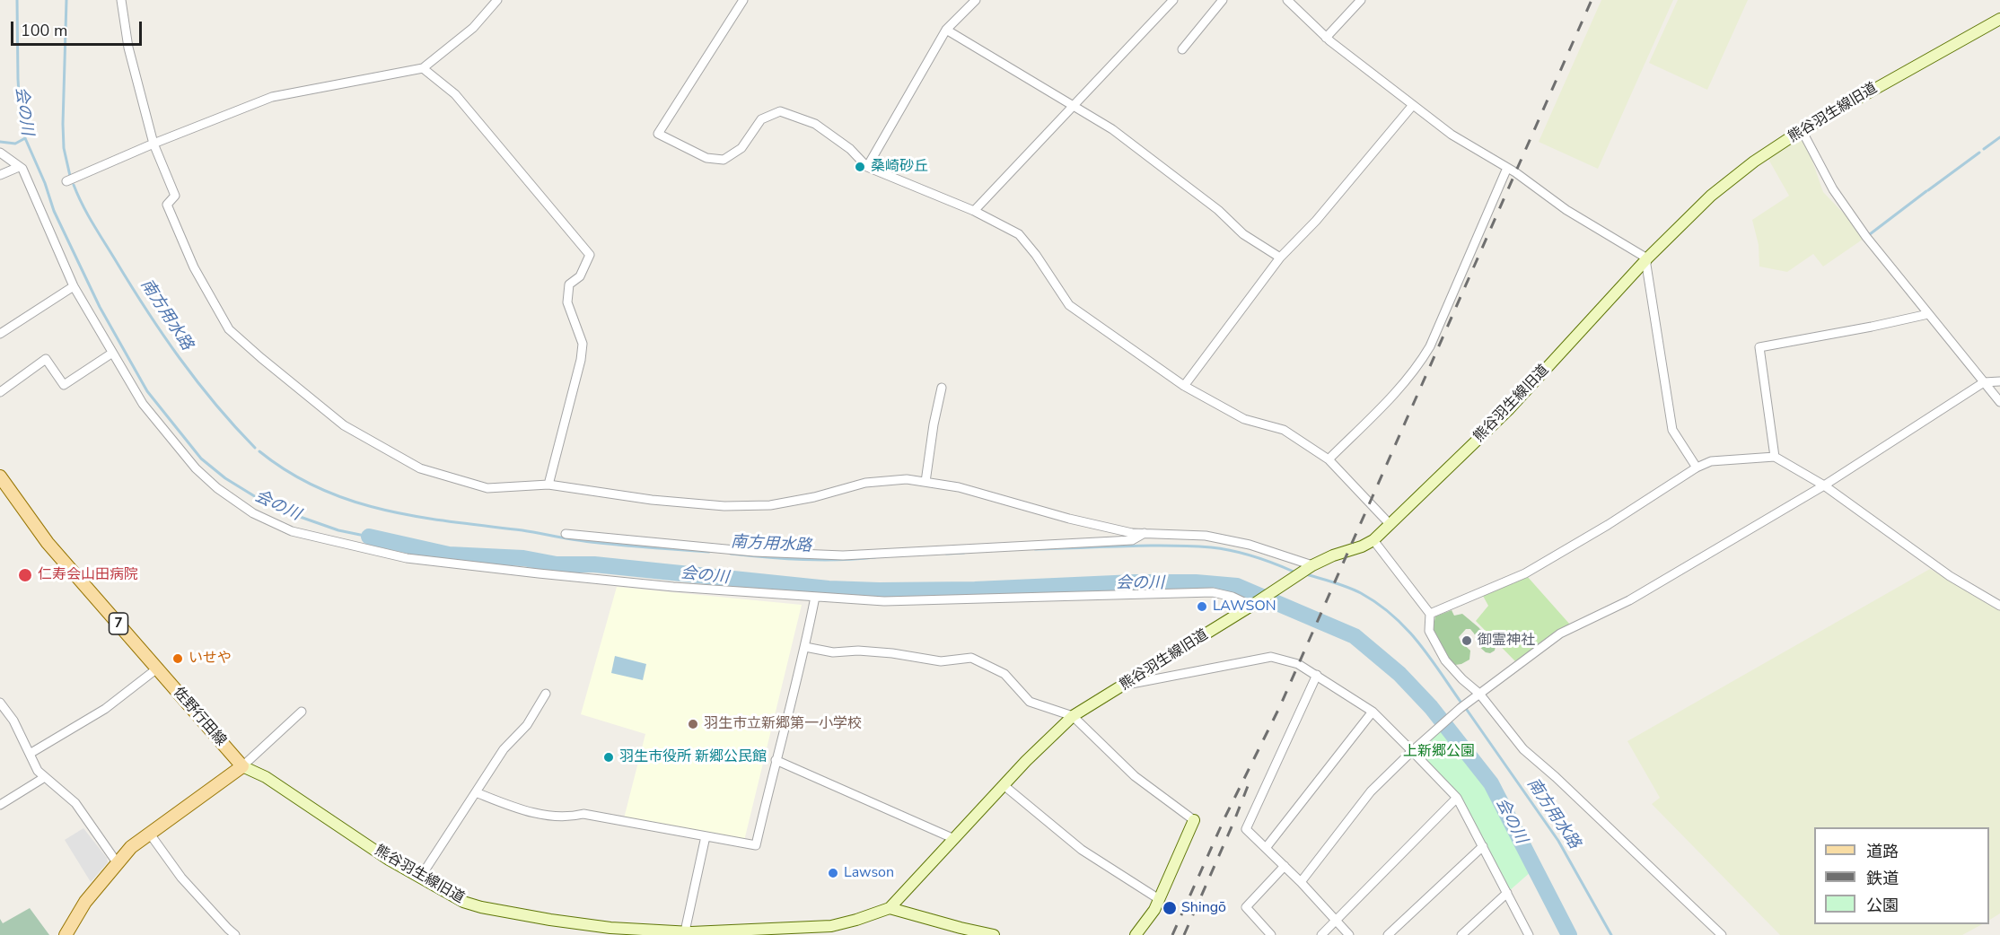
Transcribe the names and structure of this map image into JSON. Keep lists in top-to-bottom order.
{
  "streets": {
    "main road": ["7", "佐野行田線"],
    "street": ["熊谷羽生線旧道"]
  },
  "crossings": [
    ["熊谷羽生線旧道", "佐野行田線"]
  ],
  "water": ["会の川", "南方用水路"],
  "parks": ["上新郷公園"],
  "places": [
    "桑崎砂丘",
    "仁寿会山田病院",
    "LAWSON",
    "御霊神社",
    "いせや",
    "羽生市立新郷第一小学校",
    "羽生市役所 新郷公民館",
    "Lawson",
    "Shingō"
  ],
  "legend": ["道路", "鉄道", "公園"],
  "scale_bar": "100 m"
}
